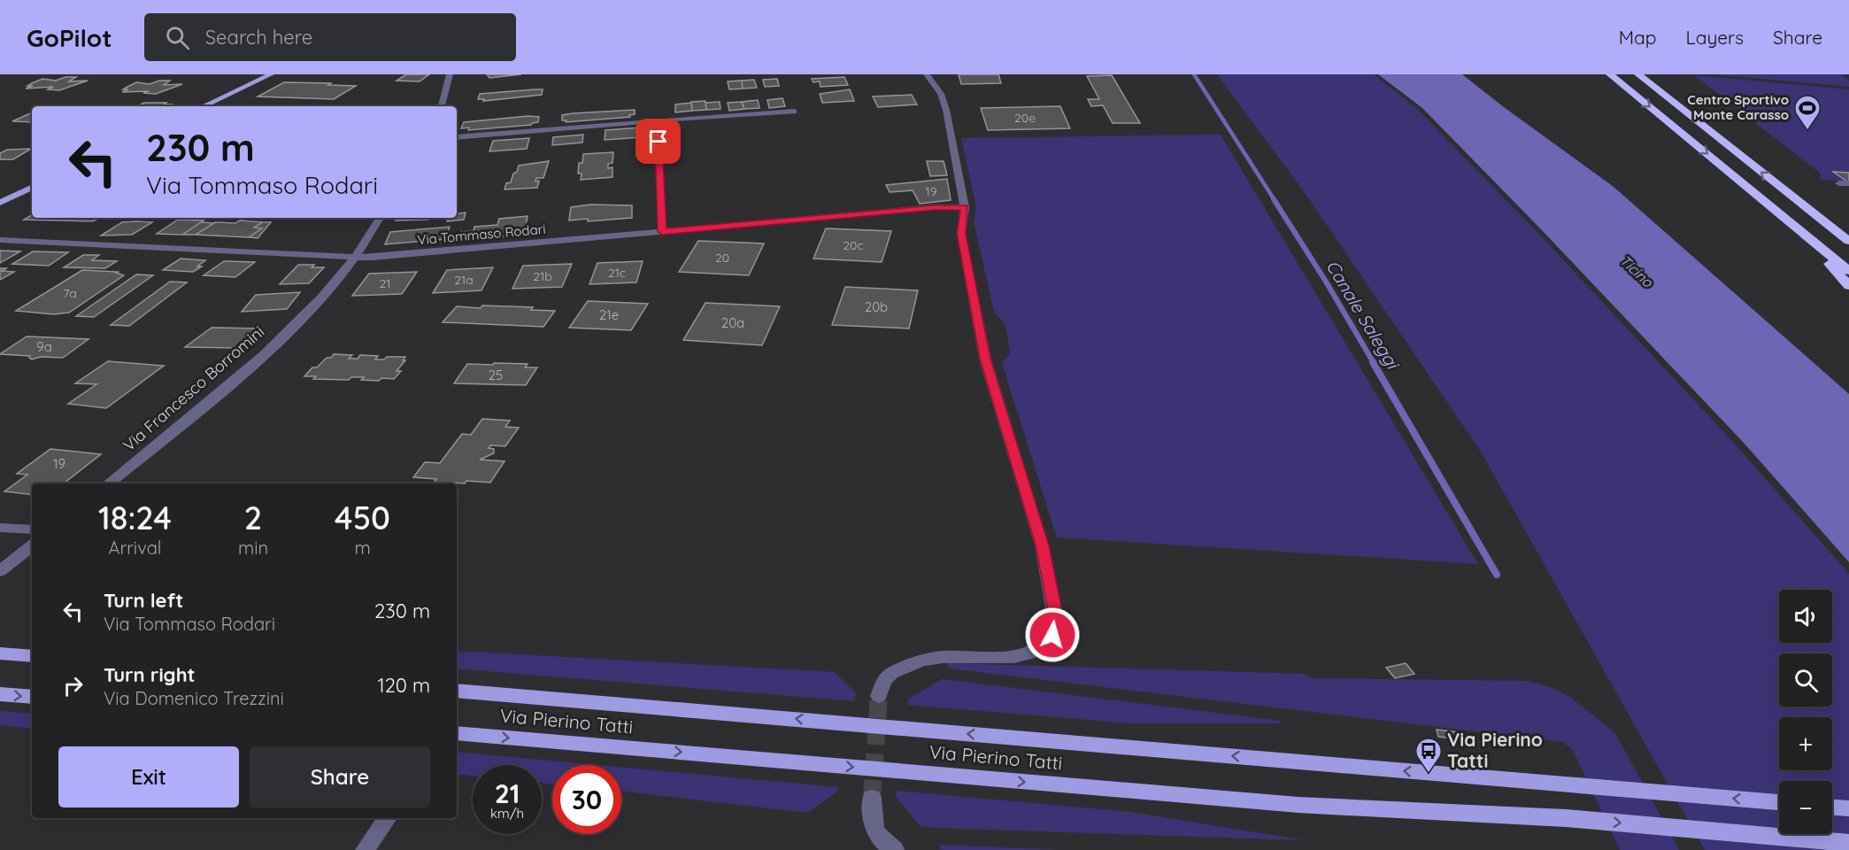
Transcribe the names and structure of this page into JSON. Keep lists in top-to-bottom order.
{
  "streets": {
    "main road": ["Via Pierino Tatti"],
    "street": ["Via Tommaso Rodari", "Via Francesco Borromini"]
  },
  "crossings": [
    ["Via Tommaso Rodari", "Via Francesco Borromini"]
  ],
  "water": ["Ticino", "Canale Saleggi"],
  "places": {
    "sports": ["Centro Sportivo Monte Carasso"],
    "bus stop": ["Via Pierino Tatti"]
  },
  "house_numbers": [
    "20e",
    "19",
    "20c",
    "20",
    "21c",
    "21b",
    "21a",
    "21",
    "7a",
    "20b",
    "21e",
    "20a",
    "9a",
    "25",
    "19"
  ],
  "page": {
    "header": "GoPilot",
    "search": "Search here",
    "nav": ["Map", "Layers", "Share"],
    "turn": ["230 m", "Via Tommaso Rodari"],
    "eta": [
      "18:24",
      "Arrival",
      "2",
      "min",
      "450",
      "m"
    ],
    "list": [
      {
        "name": "Turn left",
        "note": "Via Tommaso Rodari",
        "value": "230 m"
      },
      {
        "name": "Turn right",
        "note": "Via Domenico Trezzini",
        "value": "120 m"
      }
    ],
    "map_buttons": ["+", "−"],
    "buttons": ["Exit", "Share"],
    "speed": "21 km/h",
    "limit": "30"
  }
}
